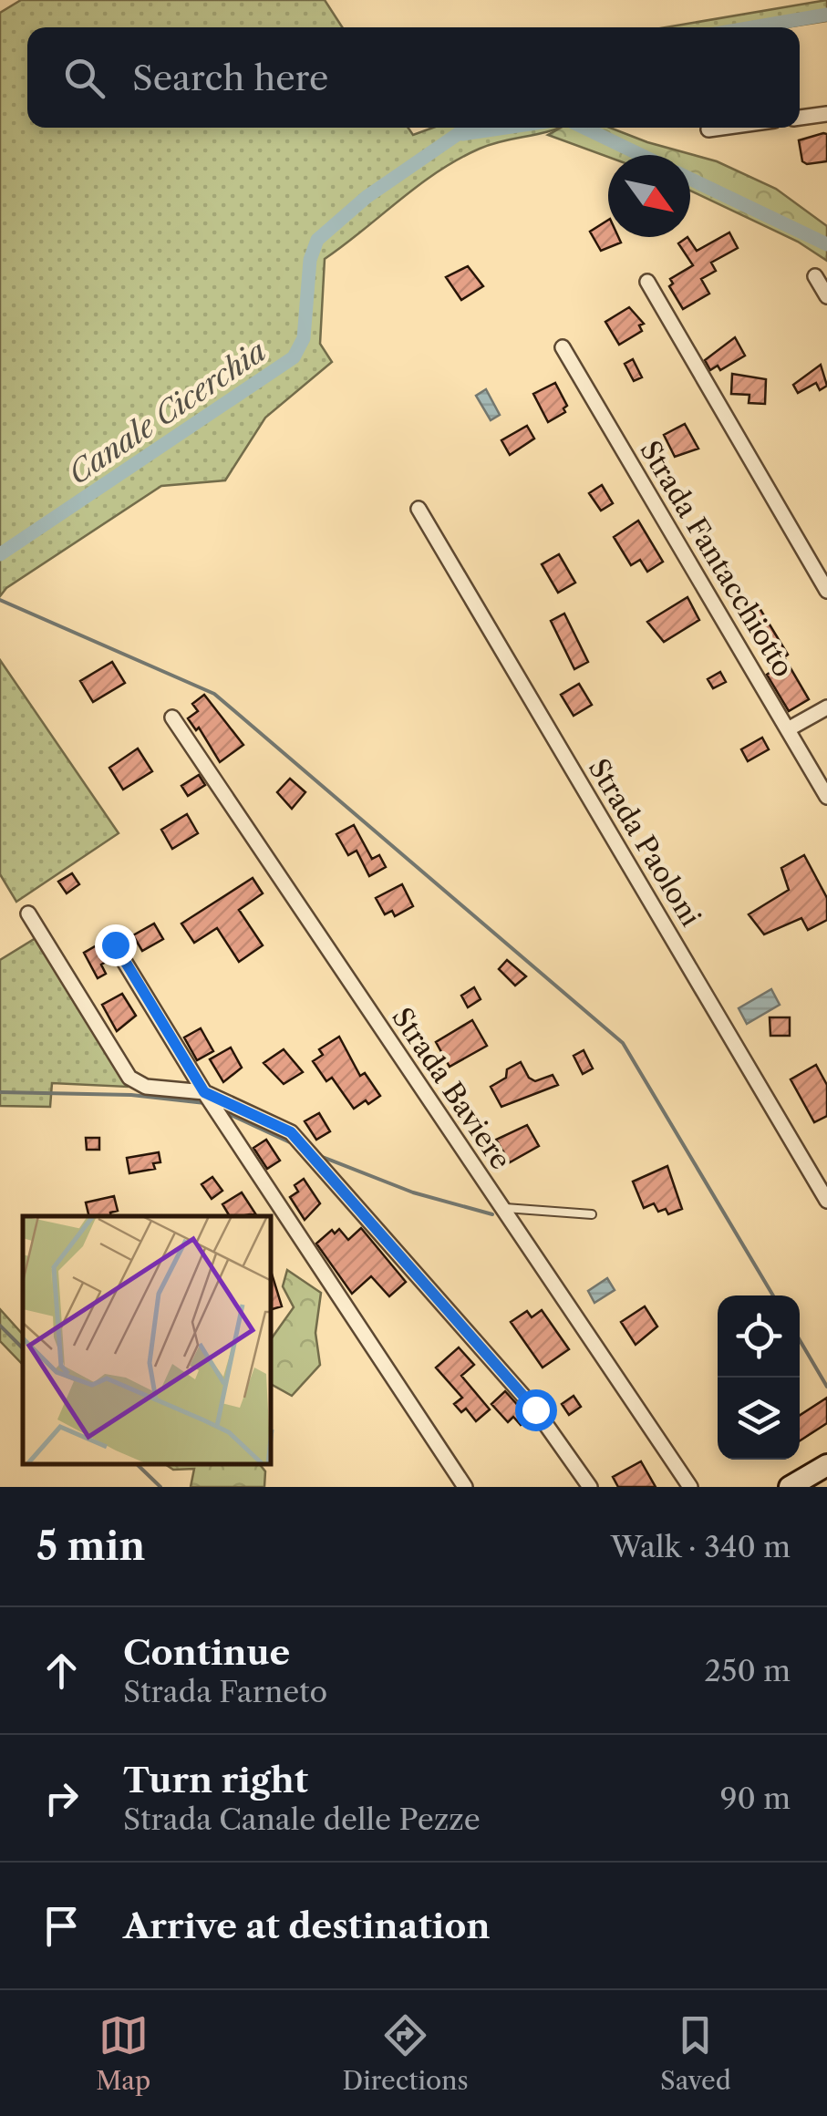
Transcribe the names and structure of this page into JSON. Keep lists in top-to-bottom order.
{
  "streets": {
    "street": ["Strada Fantacchiotto", "Strada Paoloni", "Strada Baviere"]
  },
  "water": ["Canale Cicerchia"],
  "north": "bottom right",
  "page": {
    "search": "Search here",
    "heading": ["5 min", "Walk · 340 m"],
    "list": [
      ["Continue", "Strada Farneto", "250 m"],
      ["Turn right", "Strada Canale delle Pezze", "90 m"],
      "Arrive at destination"
    ],
    "nav": ["Map", "Directions", "Saved"]
  }
}
